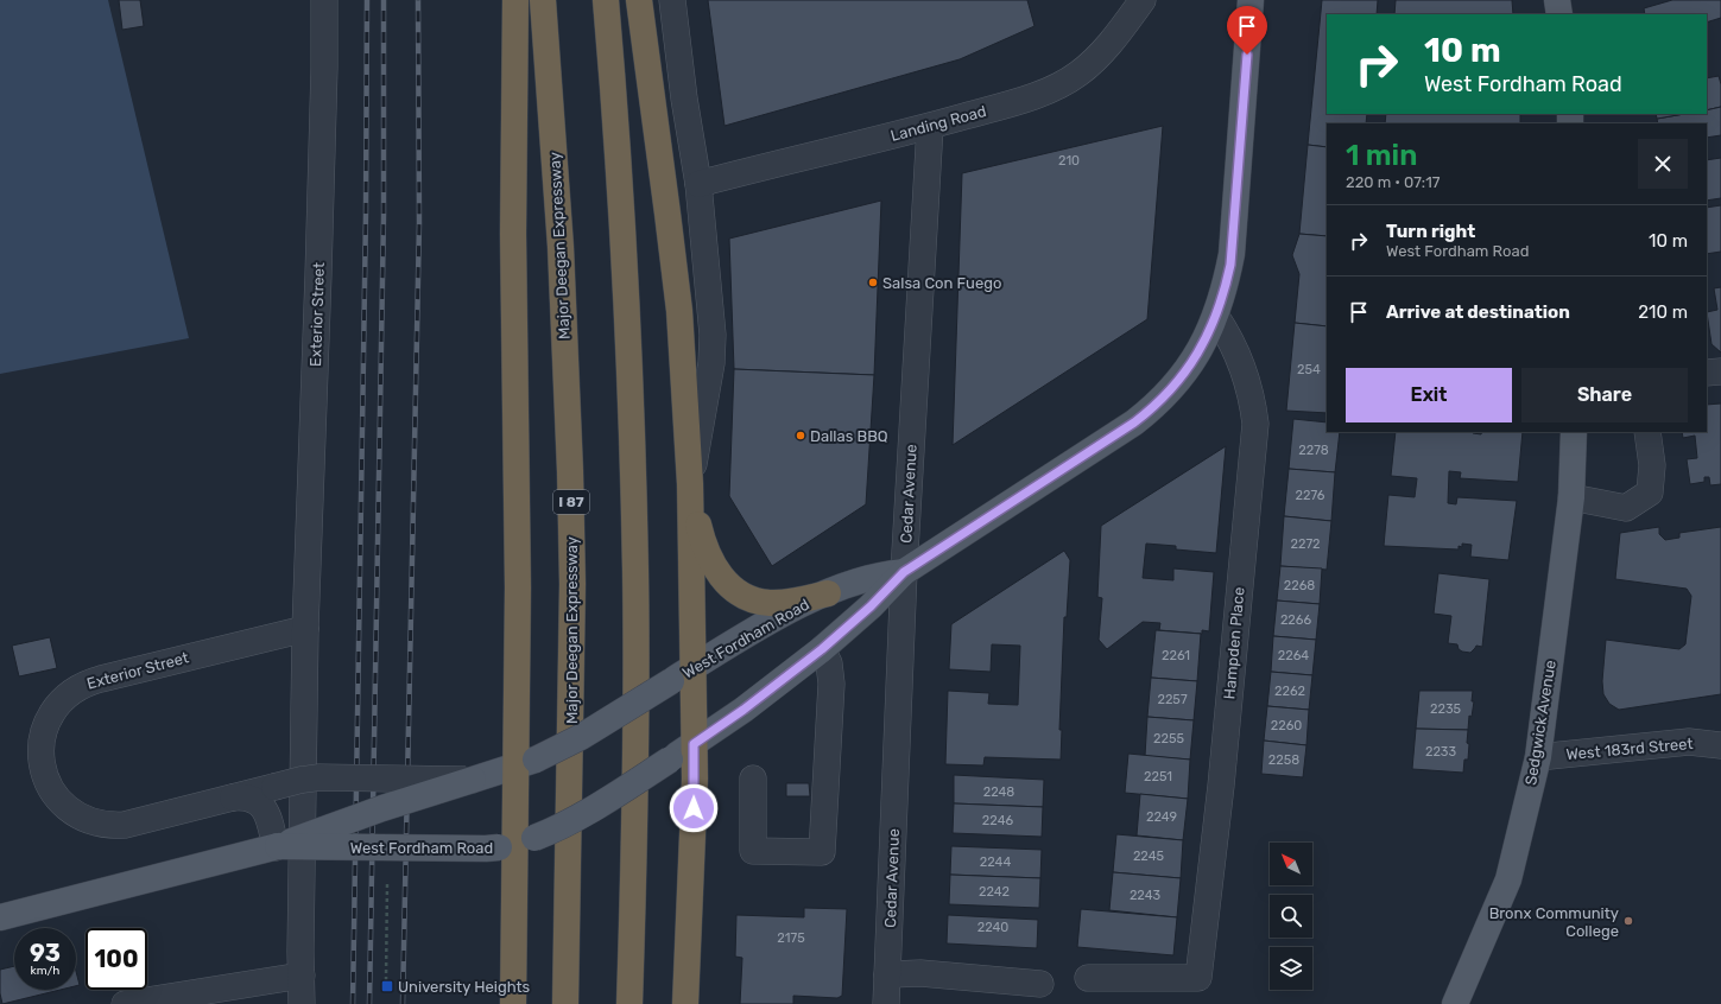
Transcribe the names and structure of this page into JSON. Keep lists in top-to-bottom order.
{
  "streets": {
    "highway": ["Major Deegan Expressway", "I 87"],
    "main road": ["West Fordham Road", "Sedgwick Avenue"],
    "street": [
      "Landing Road",
      "Exterior Street",
      "Cedar Avenue",
      "Hampden Place",
      "West 183rd Street"
    ]
  },
  "crossings": [
    ["Landing Road", "Cedar Avenue"],
    ["Exterior Street", "West Fordham Road"],
    ["Cedar Avenue", "West Fordham Road"],
    ["West Fordham Road", "Hampden Place"],
    ["Sedgwick Avenue", "West 183rd Street"]
  ],
  "places": {
    "other": ["Salsa Con Fuego", "Dallas BBQ", "Bronx Community College"],
    "transit": ["University Heights"]
  },
  "house_numbers": [
    "210",
    "254",
    "2278",
    "2276",
    "2272",
    "2268",
    "2266",
    "2261",
    "2264",
    "2262",
    "2257",
    "2235",
    "2260",
    "2255",
    "2233",
    "2258",
    "2251",
    "2248",
    "2249",
    "2246",
    "2245",
    "2244",
    "2242",
    "2243",
    "2240",
    "2175"
  ],
  "north": "top left",
  "page": {
    "turn": ["10 m", "West Fordham Road"],
    "heading": ["1 min", "220 m · 07:17"],
    "list": [
      {
        "name": "Turn right",
        "note": "West Fordham Road",
        "value": "10 m"
      },
      {
        "name": "Arrive at destination",
        "value": "210 m"
      }
    ],
    "buttons": ["Exit", "Share"],
    "speed": "93 km/h",
    "limit": "100"
  }
}
